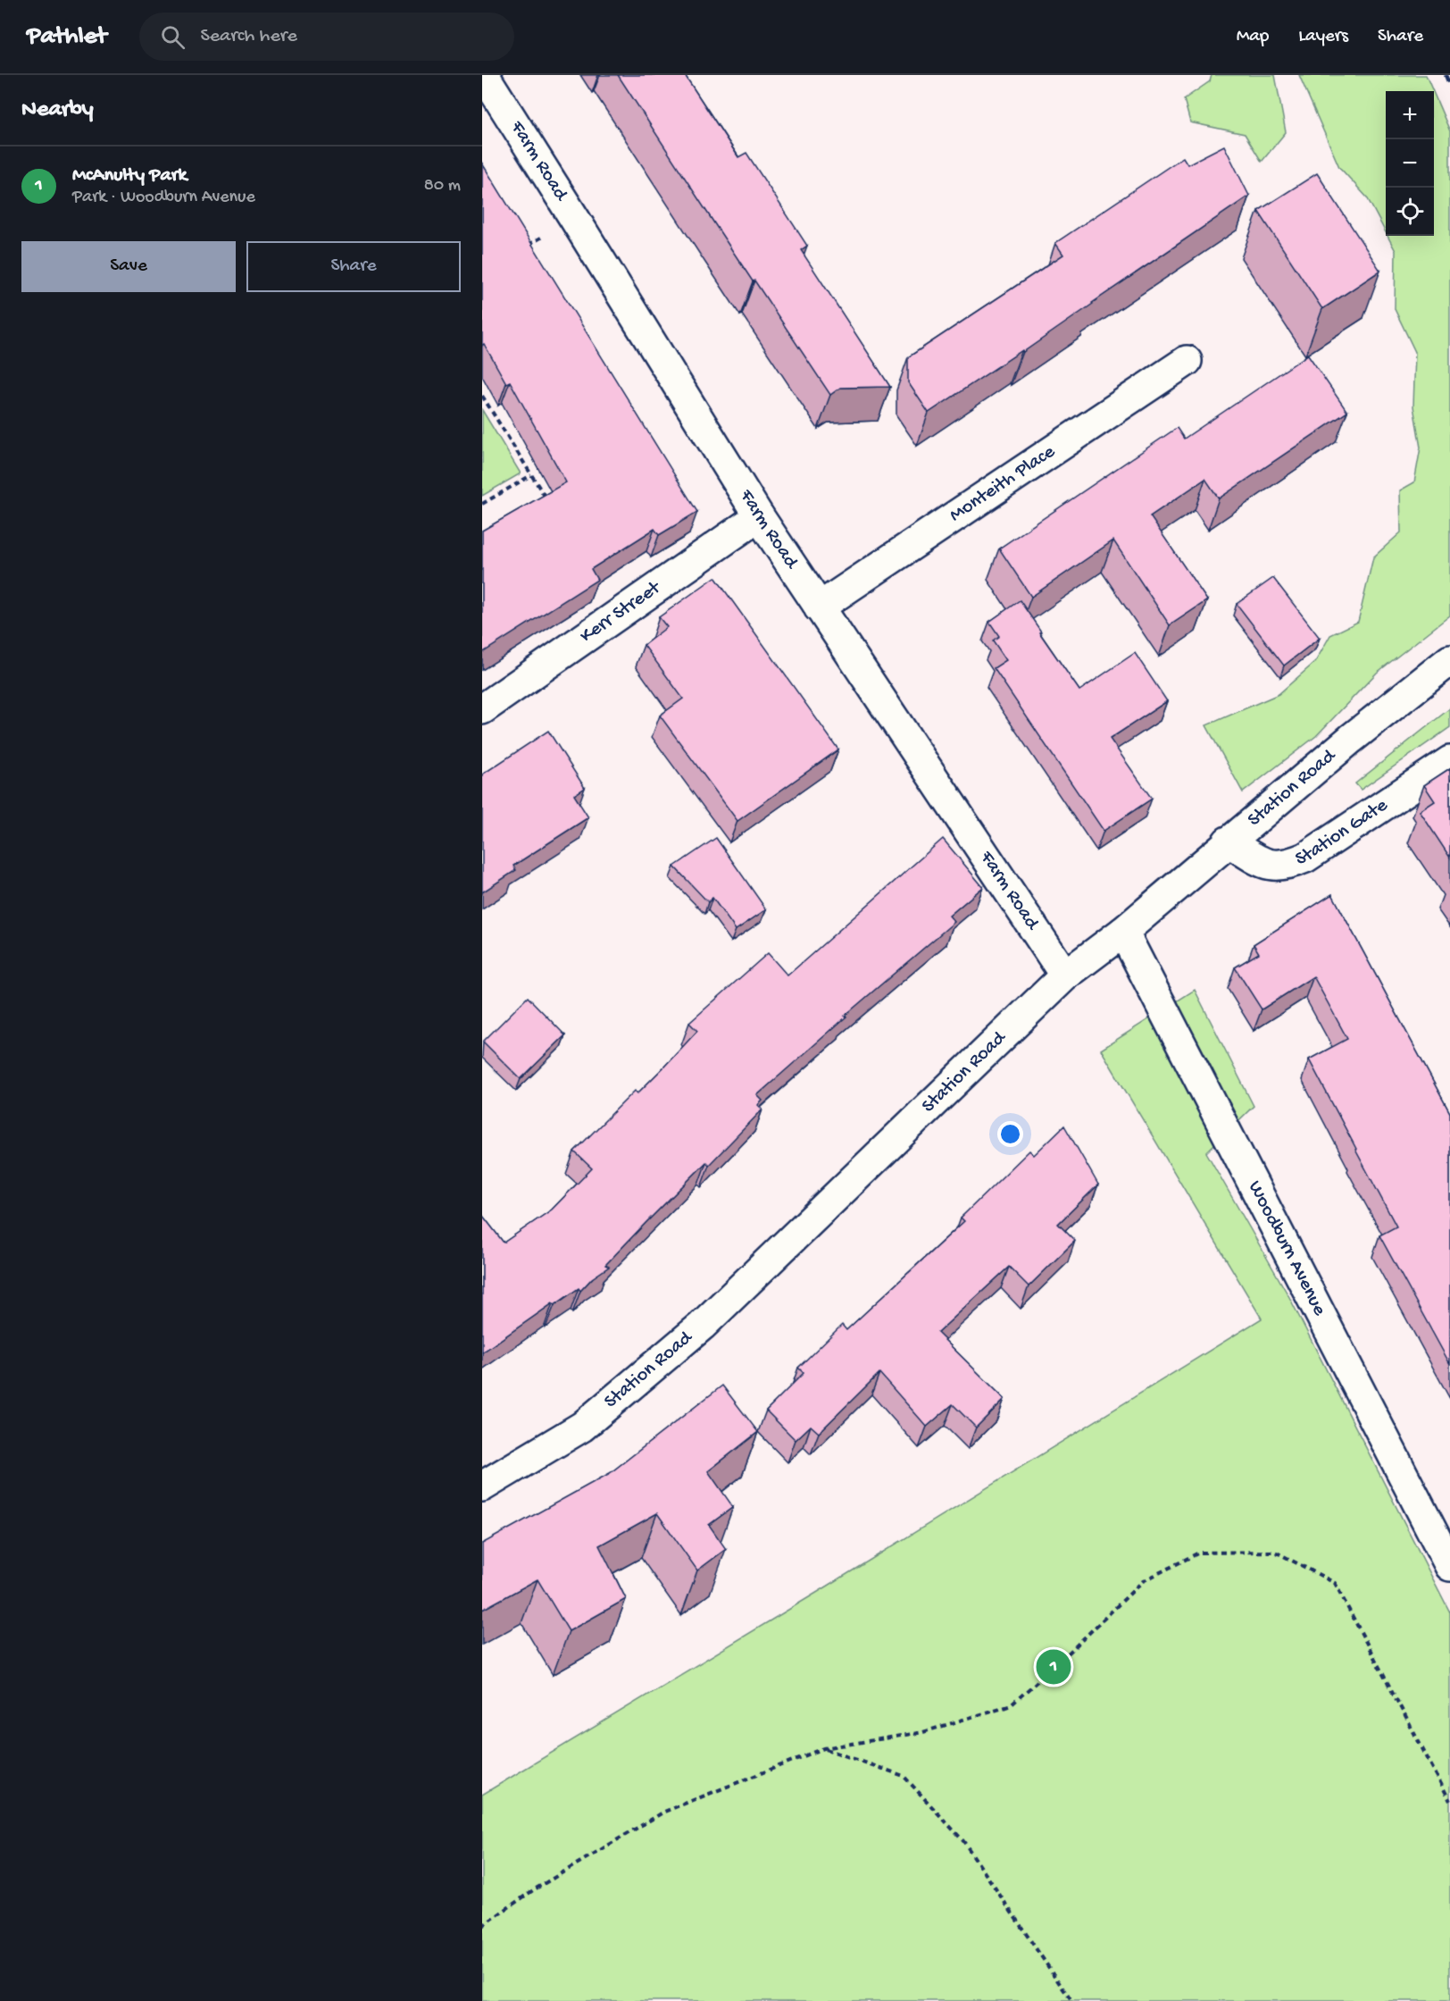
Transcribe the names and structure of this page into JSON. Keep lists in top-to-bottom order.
{
  "streets": {
    "street": [
      "Farm Road",
      "Monteith Place",
      "Kerr Street",
      "Station Road",
      "Station Gate",
      "Woodburn Avenue"
    ]
  },
  "crossings": [
    ["Farm Road", "Monteith Place"],
    ["Farm Road", "Kerr Street"],
    ["Farm Road", "Station Road"],
    ["Station Road", "Station Gate"],
    ["Station Road", "Woodburn Avenue"]
  ],
  "page": {
    "header": "Pathlet",
    "search": "Search here",
    "nav": ["Map", "Layers", "Share"],
    "heading": "Nearby",
    "map_buttons": ["+", "−"],
    "list": [
      {
        "mark": "1",
        "name": "McAnulty Park",
        "note": "Park · Woodburn Avenue",
        "value": "80 m"
      }
    ],
    "buttons": ["Save", "Share"],
    "pins": "1"
  }
}
